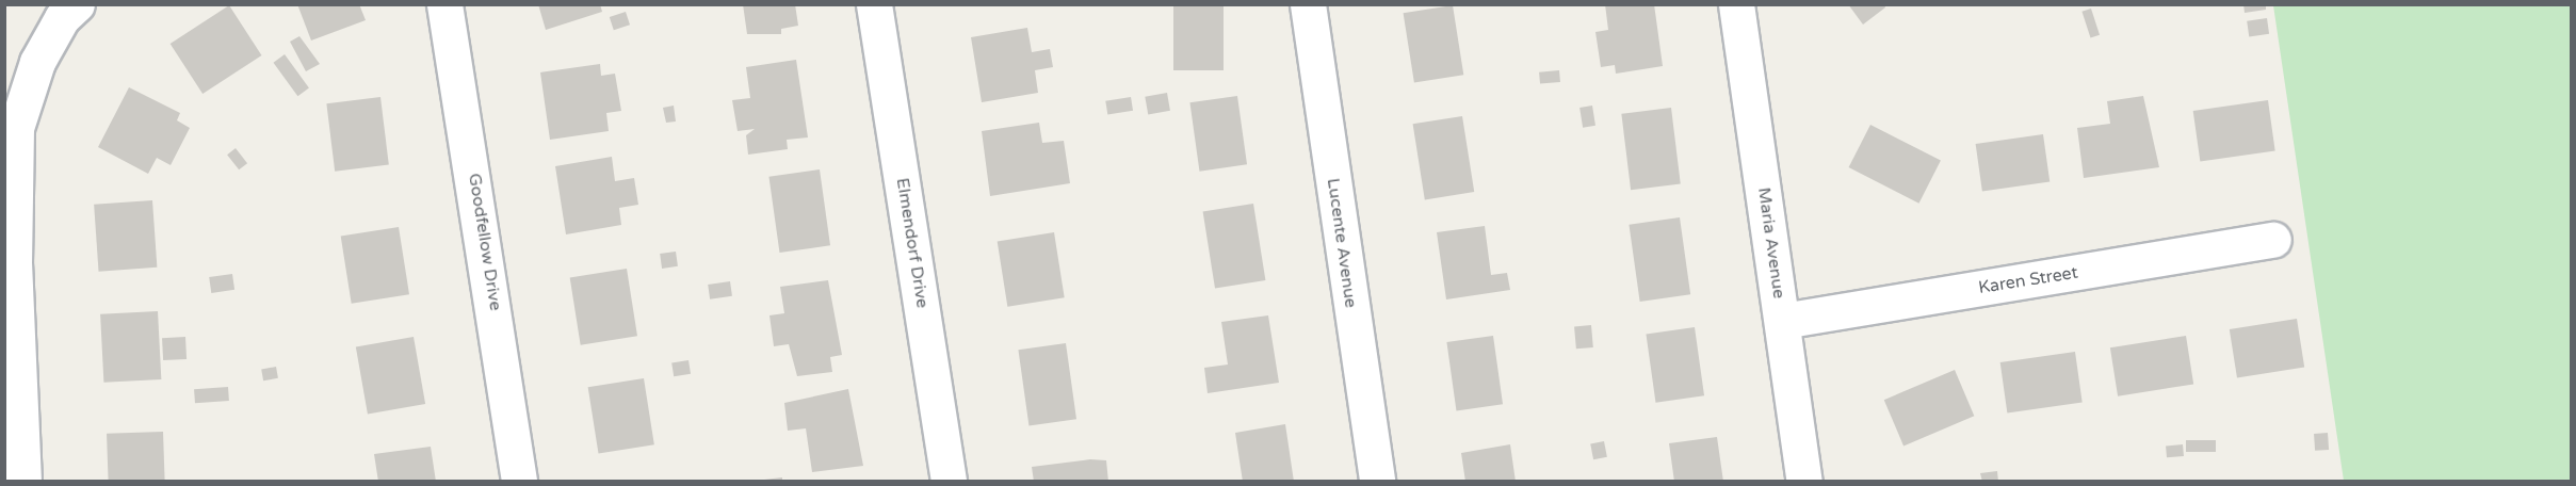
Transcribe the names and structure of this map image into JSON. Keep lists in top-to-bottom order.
{
  "streets": {
    "street": [
      "Goodfellow Drive",
      "Elmendorf Drive",
      "Lucente Avenue",
      "Maria Avenue",
      "Karen Street"
    ]
  },
  "crossings": [
    ["Maria Avenue", "Karen Street"]
  ]
}
